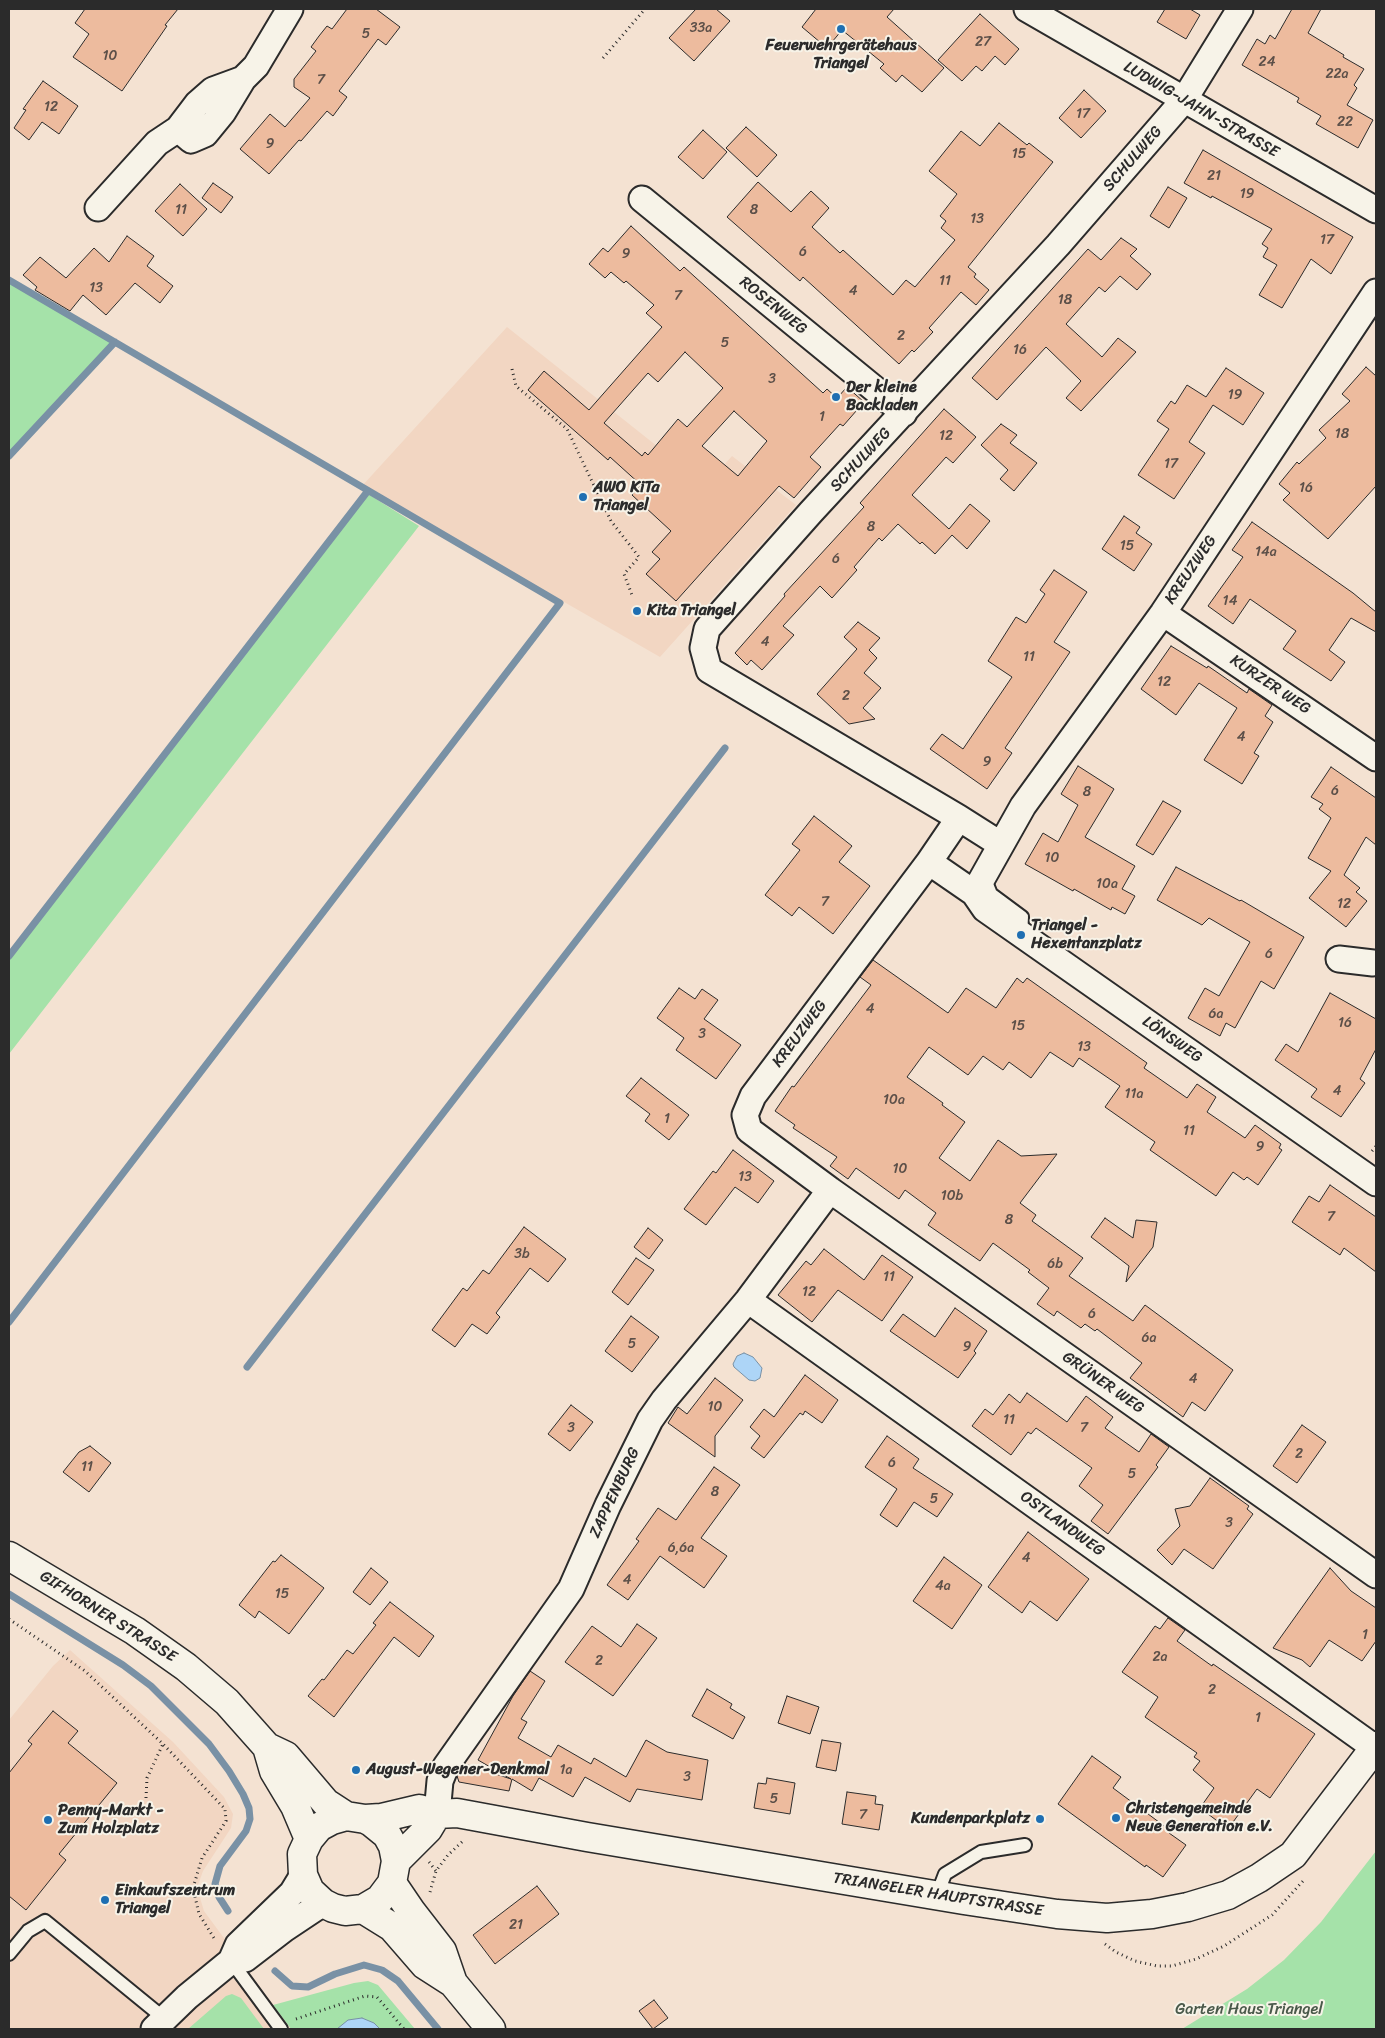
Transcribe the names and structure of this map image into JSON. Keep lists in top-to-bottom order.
{
  "streets": {
    "street": [
      "LUDWIG-JAHN-STRASSE",
      "SCHULWEG",
      "ROSENWEG",
      "KREUZWEG",
      "KURZER WEG",
      "LÖNSWEG",
      "GRÜNER WEG",
      "ZAPPENBURG",
      "OSTLANDWEG",
      "GIFHORNER STRASSE",
      "TRIANGELER HAUPTSTRASSE"
    ]
  },
  "crossings": [
    ["LUDWIG-JAHN-STRASSE", "SCHULWEG"],
    ["SCHULWEG", "ROSENWEG"],
    ["SCHULWEG", "KREUZWEG"],
    ["KREUZWEG", "KURZER WEG"],
    ["KREUZWEG", "LÖNSWEG"],
    ["KREUZWEG", "GRÜNER WEG"],
    ["KREUZWEG", "ZAPPENBURG"],
    ["GRÜNER WEG", "ZAPPENBURG"],
    ["ZAPPENBURG", "OSTLANDWEG"],
    ["ZAPPENBURG", "TRIANGELER HAUPTSTRASSE"],
    ["OSTLANDWEG", "TRIANGELER HAUPTSTRASSE"],
    ["GIFHORNER STRASSE", "TRIANGELER HAUPTSTRASSE"]
  ],
  "parks": ["Garten Haus Triangel"],
  "places": [
    "Feuerwehrgerätehaus Triangel",
    "Der kleine Backladen",
    "AWO KiTa Triangel",
    "Kita Triangel",
    "Triangel - Hexentanzplatz",
    "August-Wegener-Denkmal",
    "Christengemeinde Neue Generation e.V.",
    "Kundenparkplatz",
    "Penny-Markt - Zum Holzplatz",
    "Einkaufszentrum Triangel"
  ],
  "house_numbers": [
    "33a",
    "5",
    "27",
    "10",
    "24",
    "22a",
    "7",
    "12",
    "17",
    "22",
    "9",
    "15",
    "21",
    "19",
    "11",
    "8",
    "13",
    "17",
    "6",
    "9",
    "11",
    "13",
    "4",
    "7",
    "18",
    "2",
    "5",
    "16",
    "3",
    "19",
    "1",
    "18",
    "12",
    "17",
    "16",
    "8",
    "15",
    "14a",
    "6",
    "14",
    "4",
    "11",
    "12",
    "2",
    "4",
    "9",
    "6",
    "8",
    "10",
    "10a",
    "7",
    "12",
    "6",
    "4",
    "6a",
    "16",
    "15",
    "3",
    "13",
    "4",
    "11a",
    "10a",
    "1",
    "11",
    "9",
    "10",
    "13",
    "10b",
    "7",
    "8",
    "3b",
    "6b",
    "11",
    "12",
    "6",
    "6a",
    "5",
    "9",
    "4",
    "10",
    "11",
    "3",
    "7",
    "2",
    "6",
    "11",
    "5",
    "8",
    "5",
    "3",
    "6,6a",
    "4",
    "4",
    "4a",
    "15",
    "1",
    "2a",
    "2",
    "2",
    "1",
    "1a",
    "3",
    "5",
    "7",
    "21"
  ]
}
